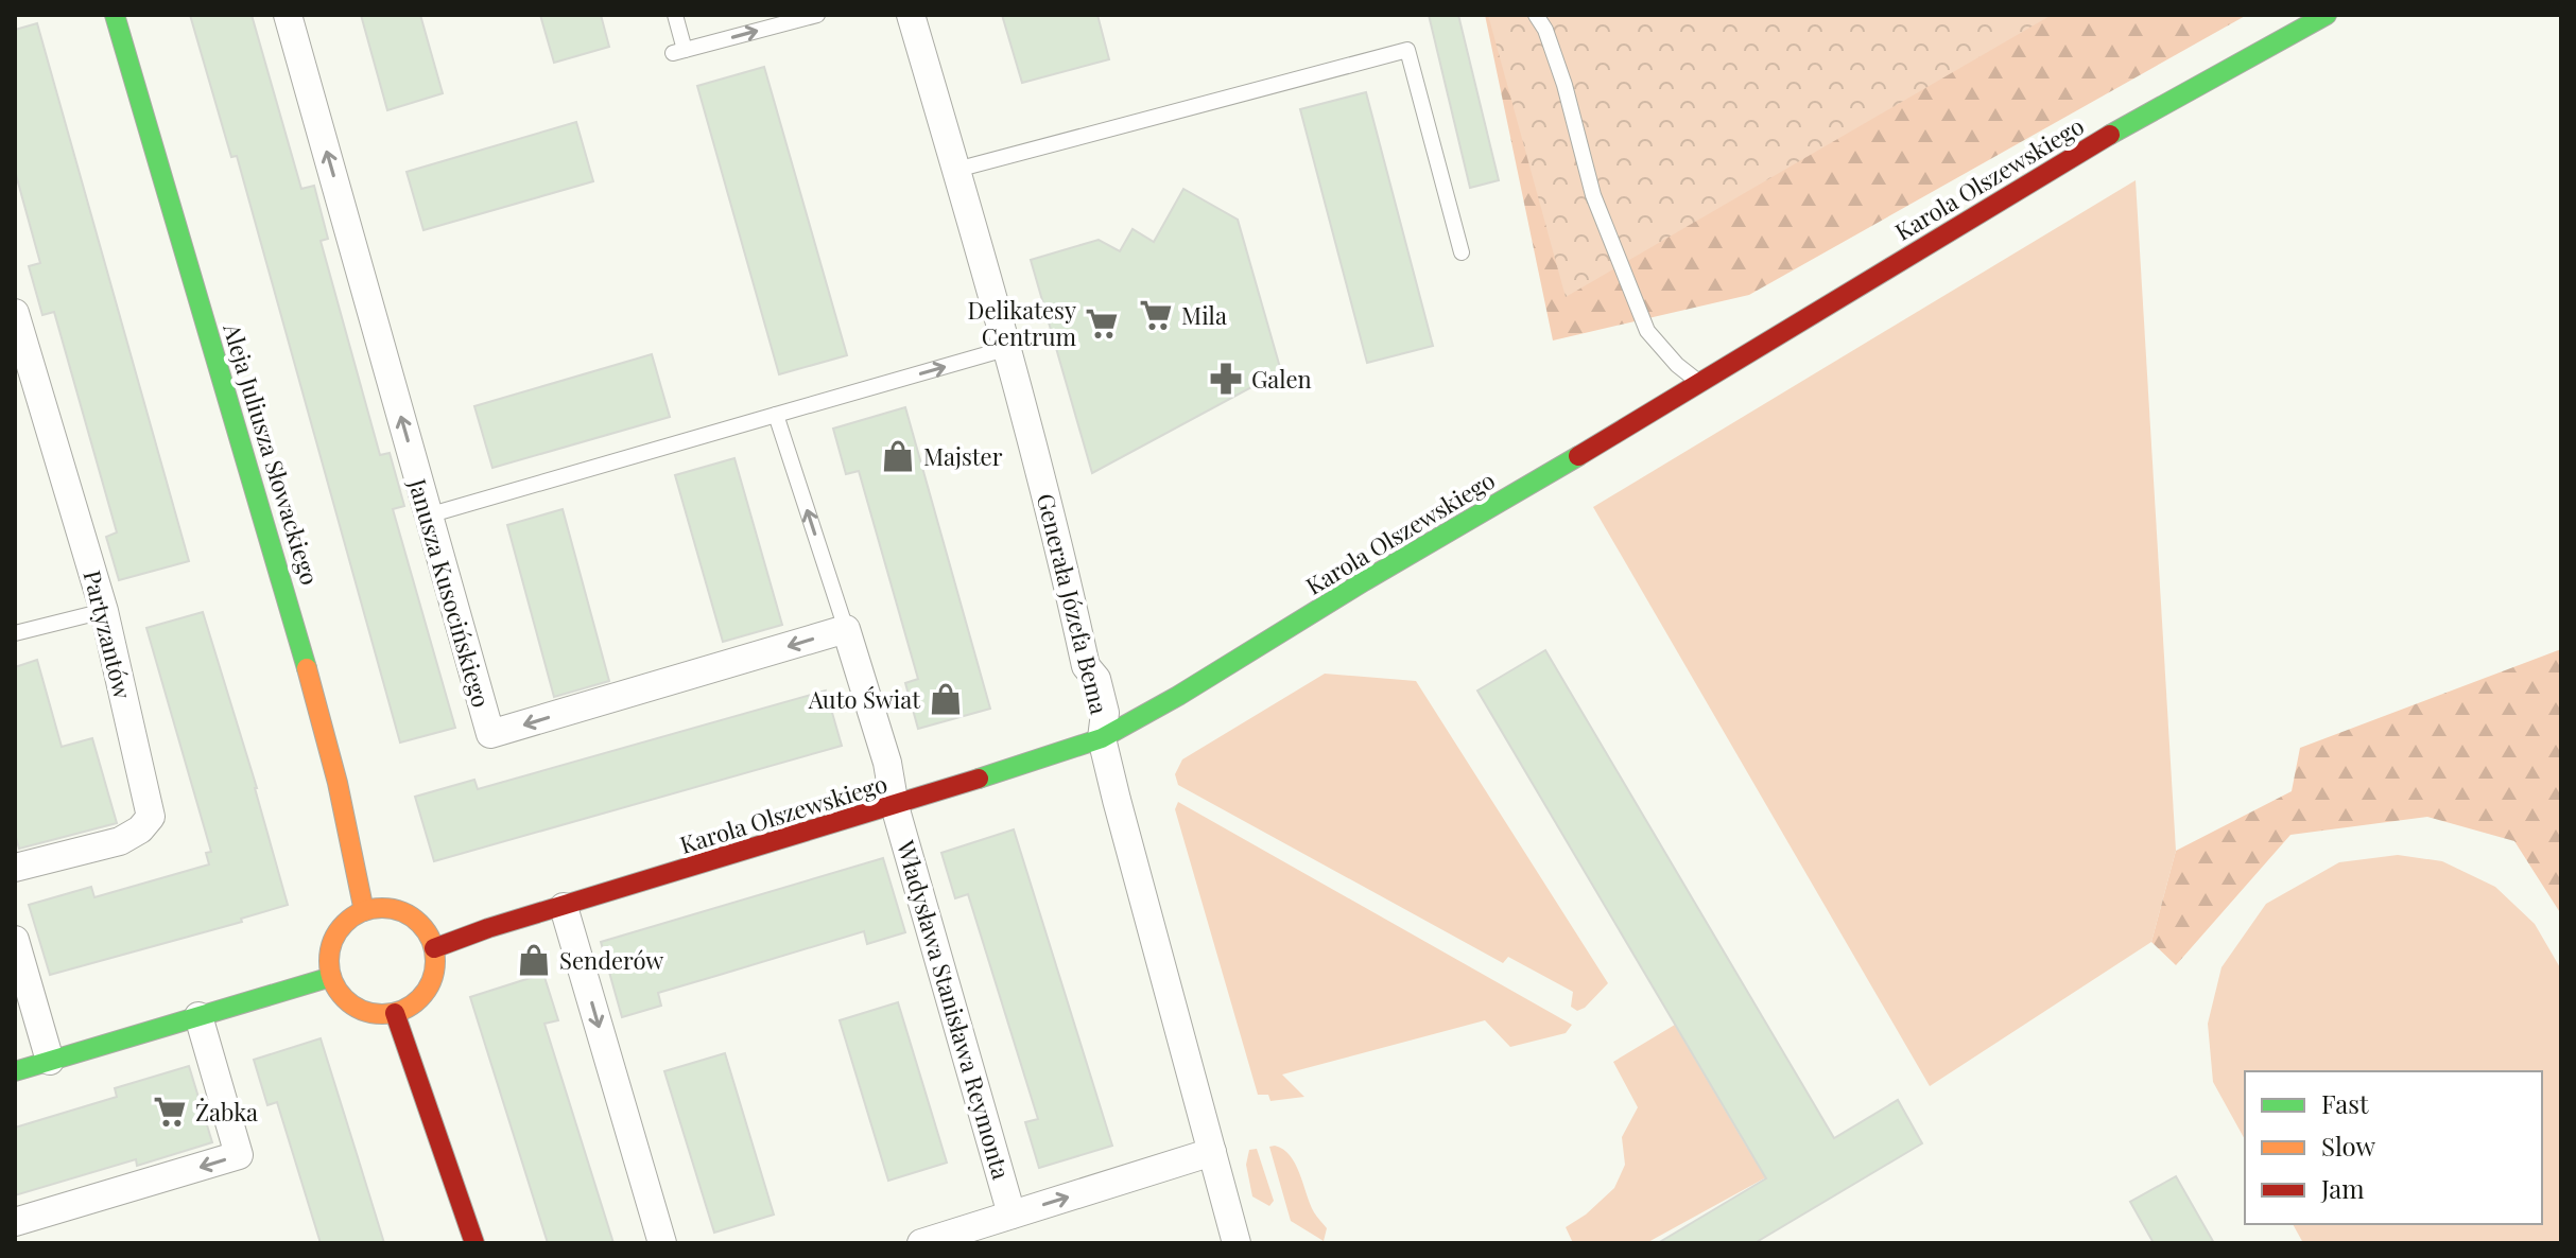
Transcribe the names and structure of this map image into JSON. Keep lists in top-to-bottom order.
{
  "streets": {
    "street": [
      "Karola Olszewskiego",
      "Aleja Juliusza Słowackiego",
      "Janusza Kusocińskiego",
      "Generała Józefa Bema",
      "Partyzantów",
      "Władysława Stanisława Reymonta"
    ]
  },
  "crossings": [
    ["Karola Olszewskiego", "Aleja Juliusza Słowackiego"],
    ["Karola Olszewskiego", "Generała Józefa Bema"],
    ["Karola Olszewskiego", "Władysława Stanisława Reymonta"]
  ],
  "places": {
    "supermarket": ["Mila", "Delikatesy Centrum", "Żabka"],
    "pharmacy": ["Galen"],
    "shop": ["Majster", "Auto Świat", "Senderów"]
  },
  "legend": ["Fast", "Slow", "Jam"]
}
